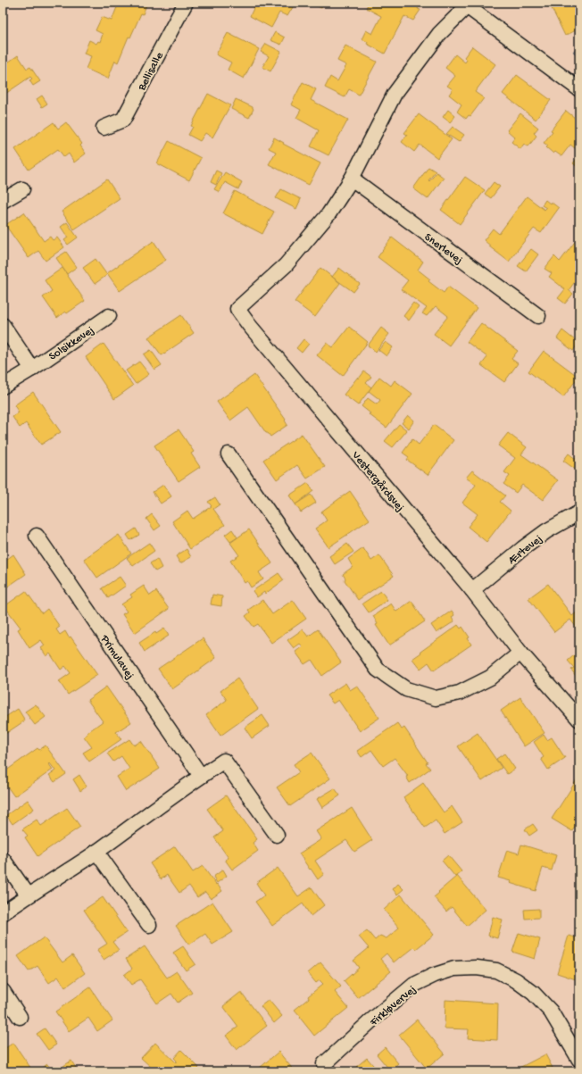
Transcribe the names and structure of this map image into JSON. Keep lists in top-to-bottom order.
{
  "streets": {
    "street": [
      "Bellisalle",
      "Snerlevej",
      "Solsikkevej",
      "Vestergårdsvej",
      "Ærtevej",
      "Primulavej",
      "Firkløvervej"
    ]
  },
  "crossings": [
    ["Snerlevej", "Vestergårdsvej"],
    ["Vestergårdsvej", "Ærtevej"]
  ]
}
